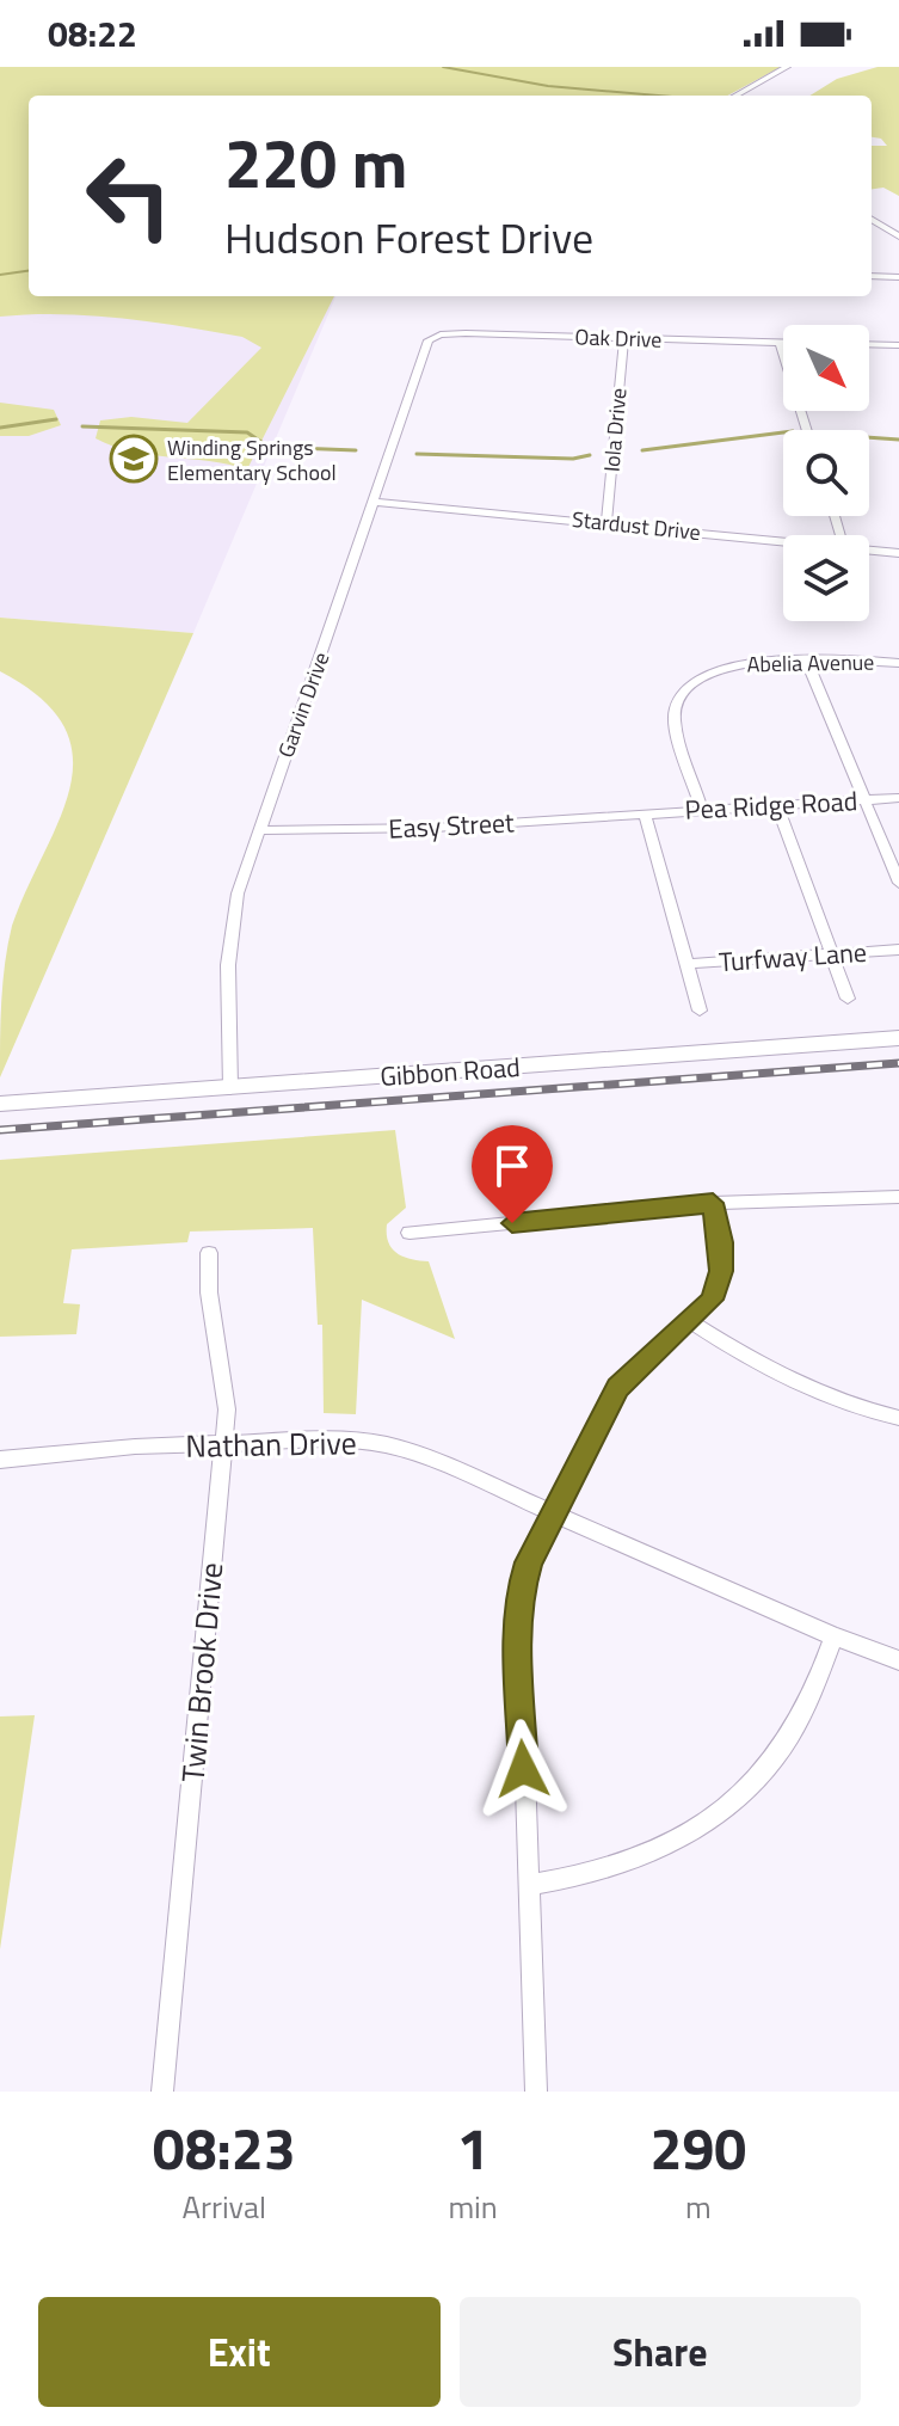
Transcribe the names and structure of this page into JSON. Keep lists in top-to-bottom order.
{
  "streets": {
    "main road": ["Gibbon Road"],
    "street": [
      "Oak Drive",
      "Iola Drive",
      "Stardust Drive",
      "Abelia Avenue",
      "Garvin Drive",
      "Pea Ridge Road",
      "Easy Street",
      "Turfway Lane",
      "Nathan Drive",
      "Twin Brook Drive"
    ]
  },
  "crossings": [
    ["Oak Drive", "Iola Drive"],
    ["Oak Drive", "Garvin Drive"],
    ["Iola Drive", "Stardust Drive"],
    ["Stardust Drive", "Garvin Drive"],
    ["Abelia Avenue", "Pea Ridge Road"],
    ["Garvin Drive", "Easy Street"],
    ["Garvin Drive", "Gibbon Road"],
    ["Pea Ridge Road", "Easy Street"],
    ["Nathan Drive", "Twin Brook Drive"]
  ],
  "places": {
    "school or university": ["Winding Springs Elementary School"]
  },
  "north": "bottom right",
  "page": {
    "status": "08:22",
    "turn": ["220 m", "Hudson Forest Drive"],
    "eta": [
      "08:23",
      "Arrival",
      "1",
      "min",
      "290",
      "m"
    ],
    "buttons": ["Exit", "Share"]
  }
}
